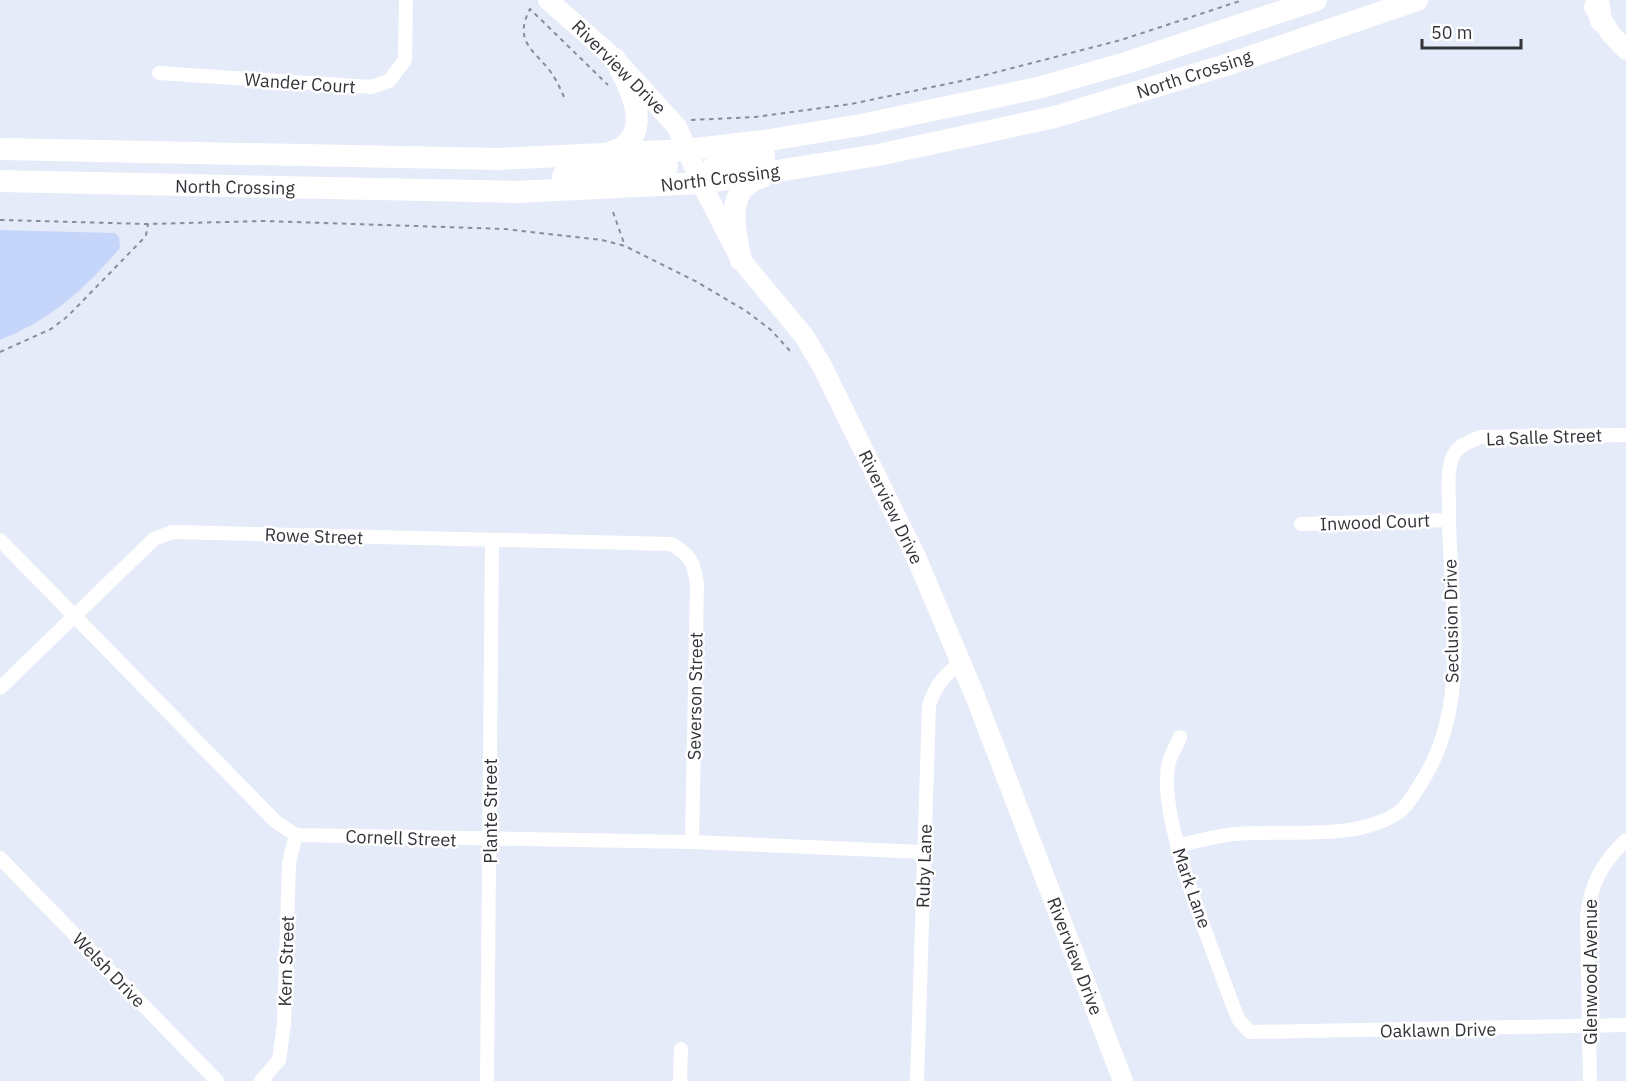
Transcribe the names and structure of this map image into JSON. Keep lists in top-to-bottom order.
{
  "streets": {
    "main road": ["North Crossing"],
    "street": [
      "Riverview Drive",
      "Wander Court",
      "La Salle Street",
      "Inwood Court",
      "Rowe Street",
      "Seclusion Drive",
      "Severson Street",
      "Plante Street",
      "Cornell Street",
      "Ruby Lane",
      "Mark Lane",
      "Kern Street",
      "Welsh Drive",
      "Glenwood Avenue",
      "Oaklawn Drive"
    ]
  },
  "crossings": [
    ["Riverview Drive", "North Crossing"],
    ["Riverview Drive", "Ruby Lane"],
    ["La Salle Street", "Seclusion Drive"],
    ["Inwood Court", "Seclusion Drive"],
    ["Rowe Street", "Severson Street"],
    ["Rowe Street", "Plante Street"],
    ["Seclusion Drive", "Mark Lane"],
    ["Severson Street", "Cornell Street"],
    ["Plante Street", "Cornell Street"],
    ["Cornell Street", "Ruby Lane"],
    ["Cornell Street", "Kern Street"],
    ["Mark Lane", "Oaklawn Drive"],
    ["Glenwood Avenue", "Oaklawn Drive"]
  ],
  "scale_bar": "50 m"
}
